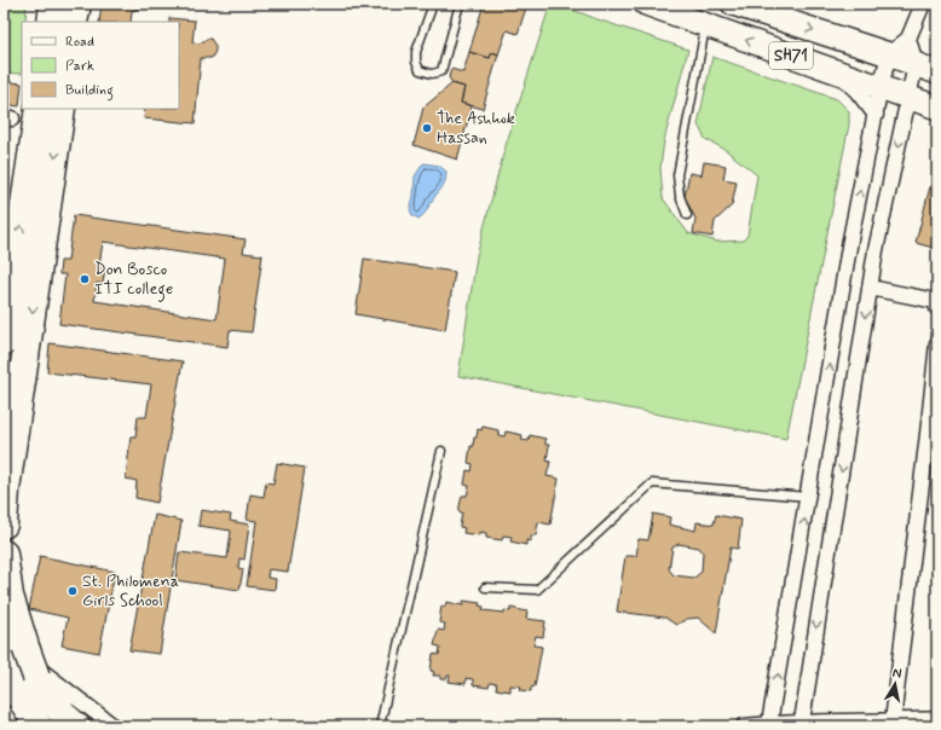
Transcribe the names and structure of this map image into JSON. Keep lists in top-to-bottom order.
{
  "streets": {
    "main road": ["SH71"]
  },
  "places": ["The Ashhok Hassan", "Don Bosco ITI college", "St. Philomena Girls School"],
  "legend": ["Road", "Park", "Building"],
  "north": "top"
}
